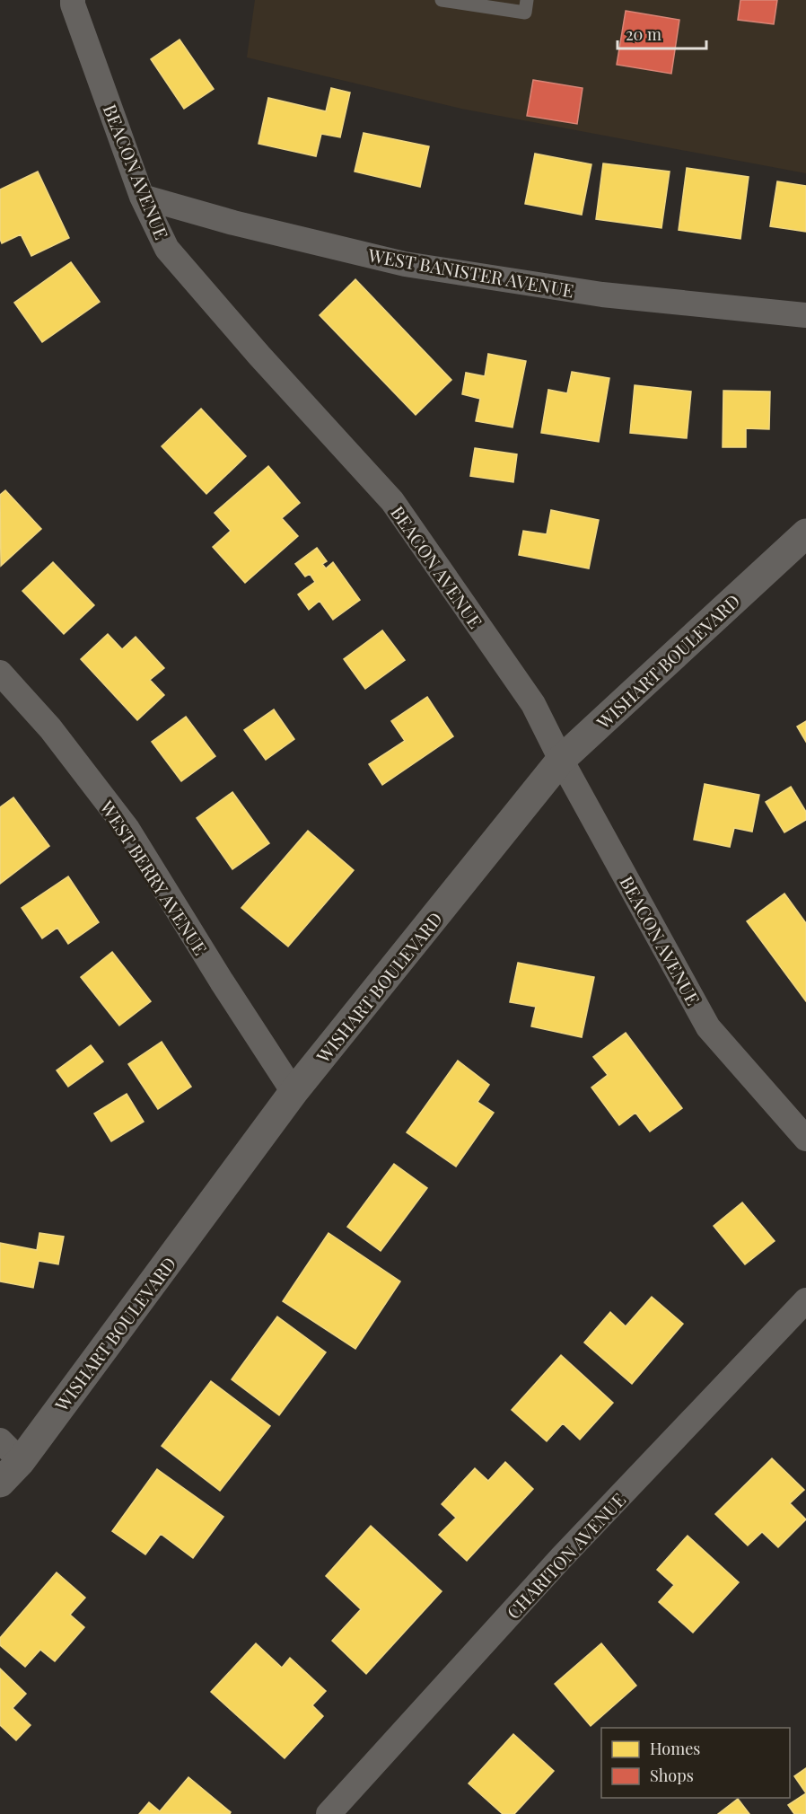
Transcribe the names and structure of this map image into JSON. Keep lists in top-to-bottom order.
{
  "streets": {
    "street": [
      "BEACON AVENUE",
      "WEST BANISTER AVENUE",
      "WISHART BOULEVARD",
      "WEST BERRY AVENUE",
      "CHARITON AVENUE"
    ]
  },
  "crossings": [
    ["BEACON AVENUE", "WEST BANISTER AVENUE"],
    ["BEACON AVENUE", "WISHART BOULEVARD"],
    ["WISHART BOULEVARD", "WEST BERRY AVENUE"]
  ],
  "legend": ["Homes", "Shops"],
  "scale_bar": "20 m"
}
